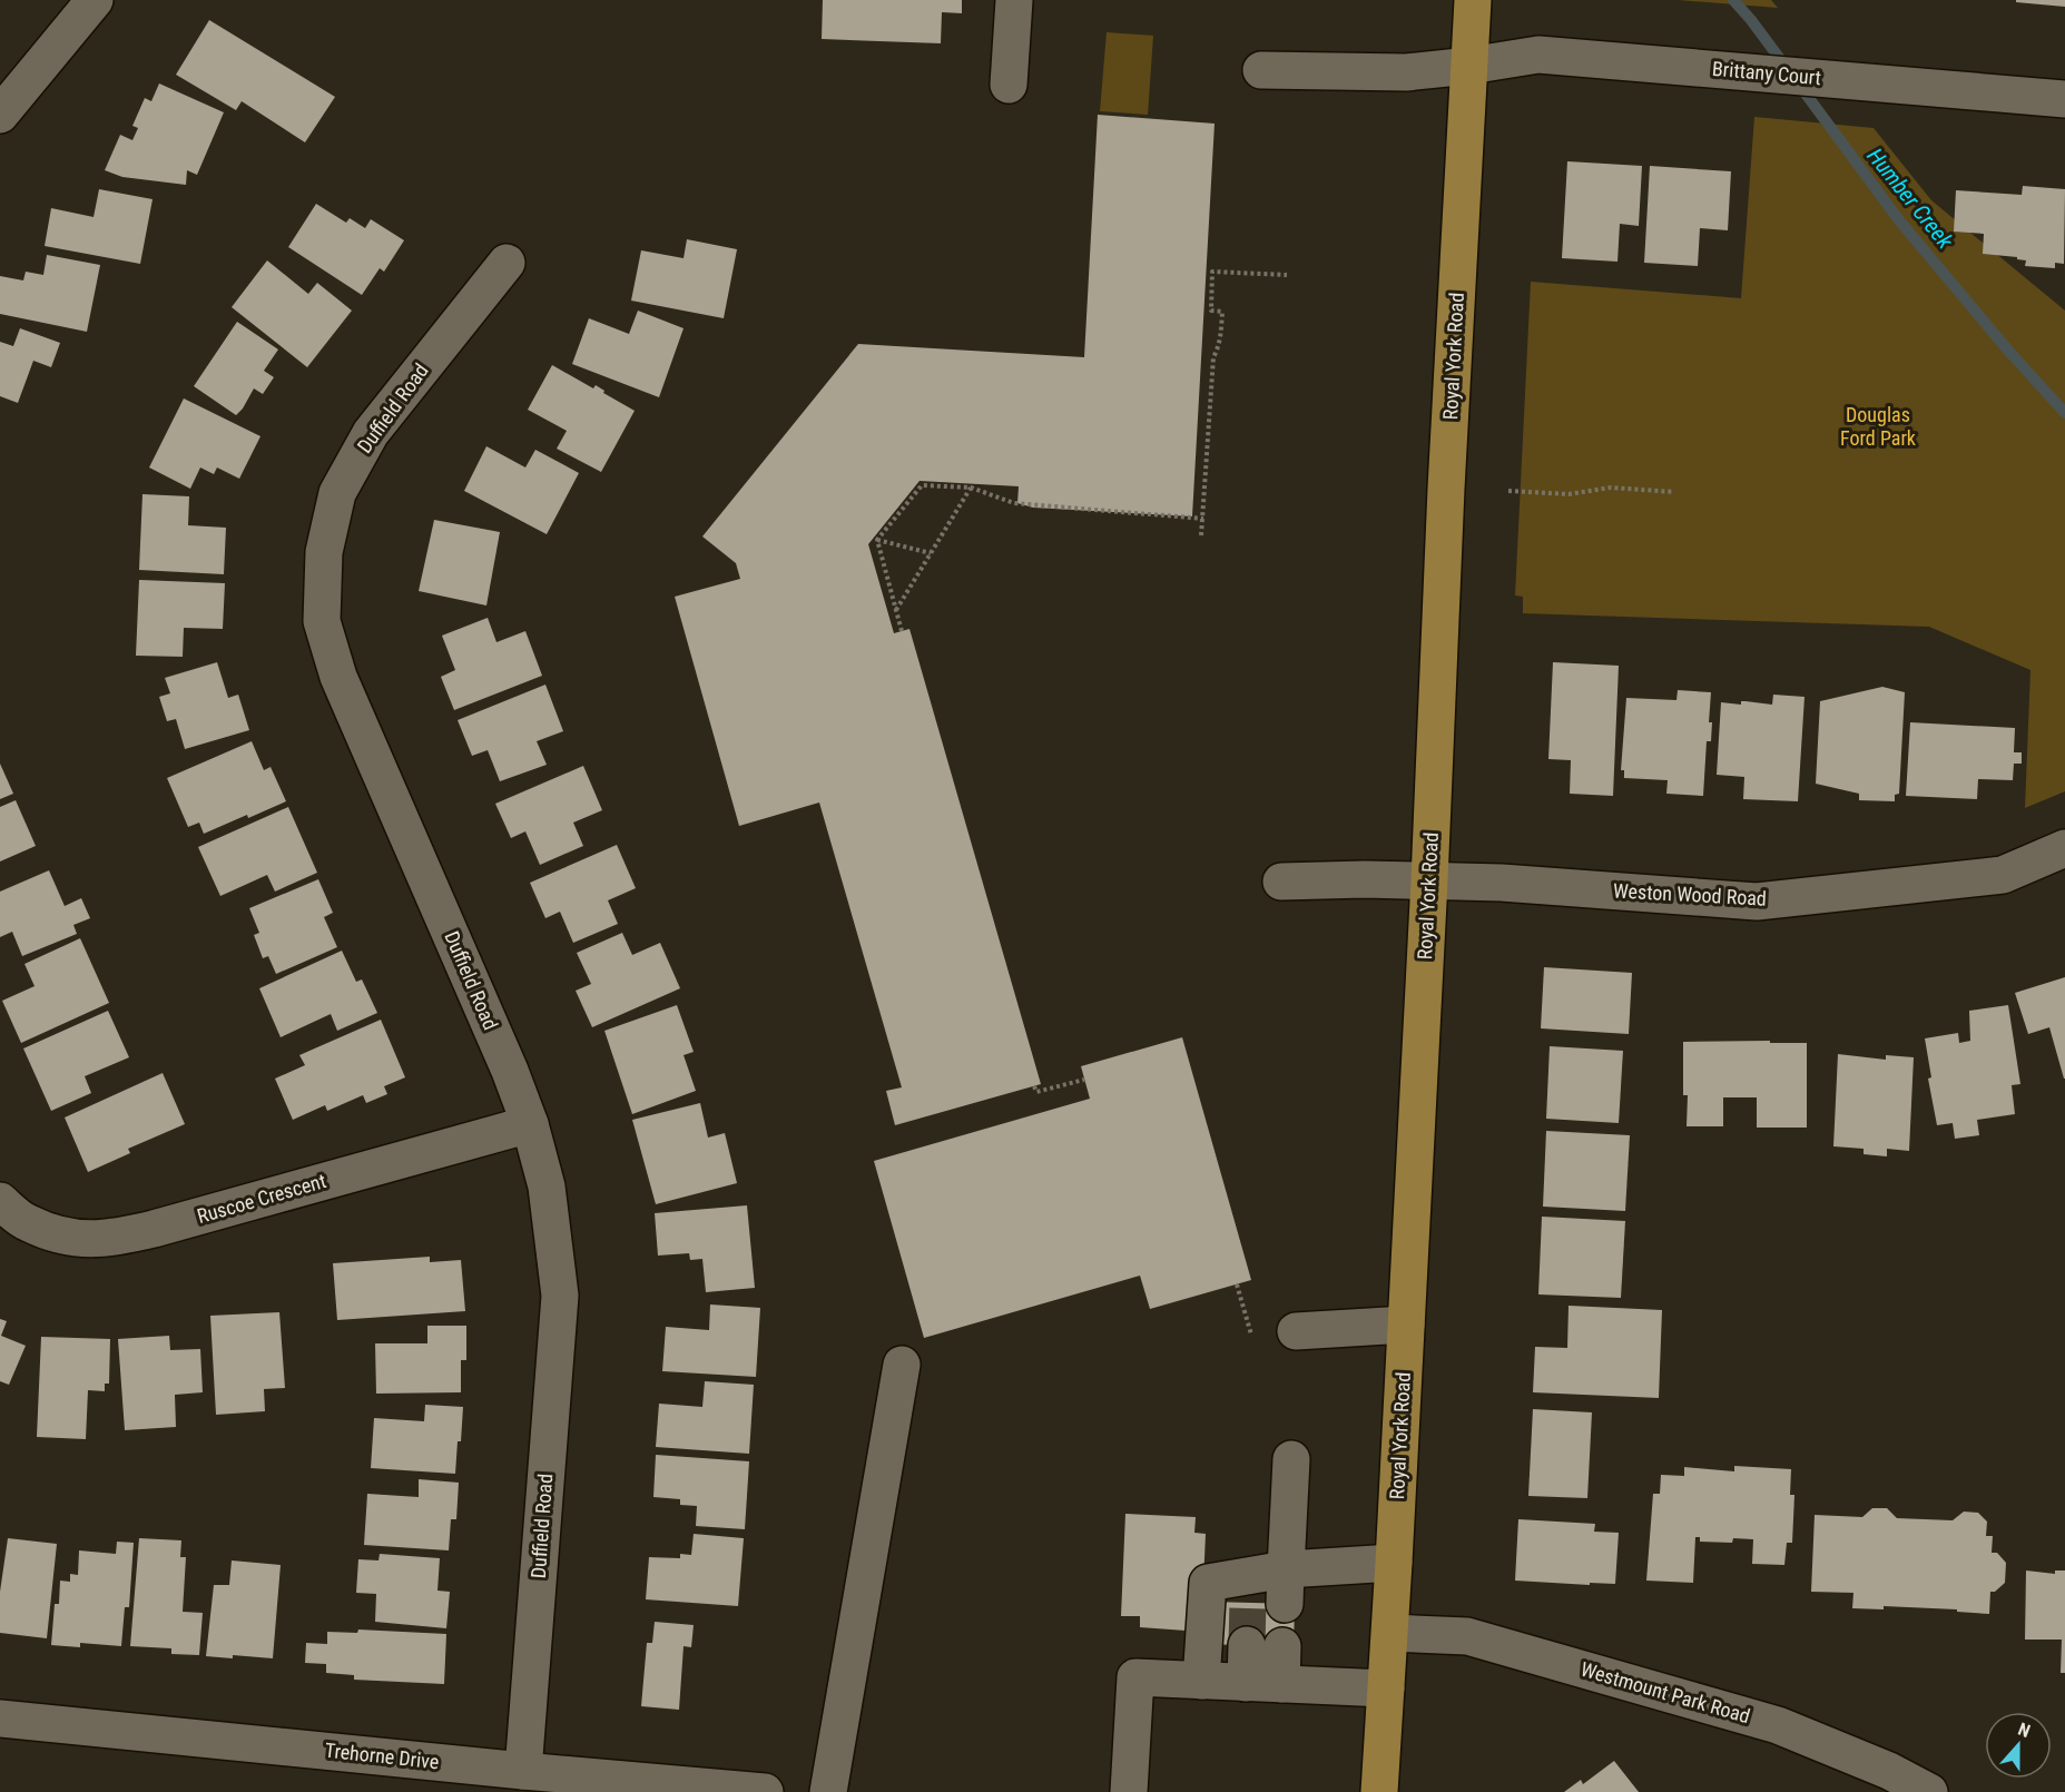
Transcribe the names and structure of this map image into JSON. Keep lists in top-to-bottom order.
{
  "streets": {
    "main road": ["Royal York Road"],
    "street": [
      "Brittany Court",
      "Duffield Road",
      "Weston Wood Road",
      "Ruscoe Crescent",
      "Westmount Park Road",
      "Trehorne Drive"
    ]
  },
  "crossings": [
    ["Brittany Court", "Royal York Road"],
    ["Royal York Road", "Weston Wood Road"],
    ["Royal York Road", "Westmount Park Road"],
    ["Duffield Road", "Ruscoe Crescent"],
    ["Duffield Road", "Trehorne Drive"]
  ],
  "water": ["Humber Creek"],
  "parks": ["Douglas Ford Park"],
  "north": "top"
}
